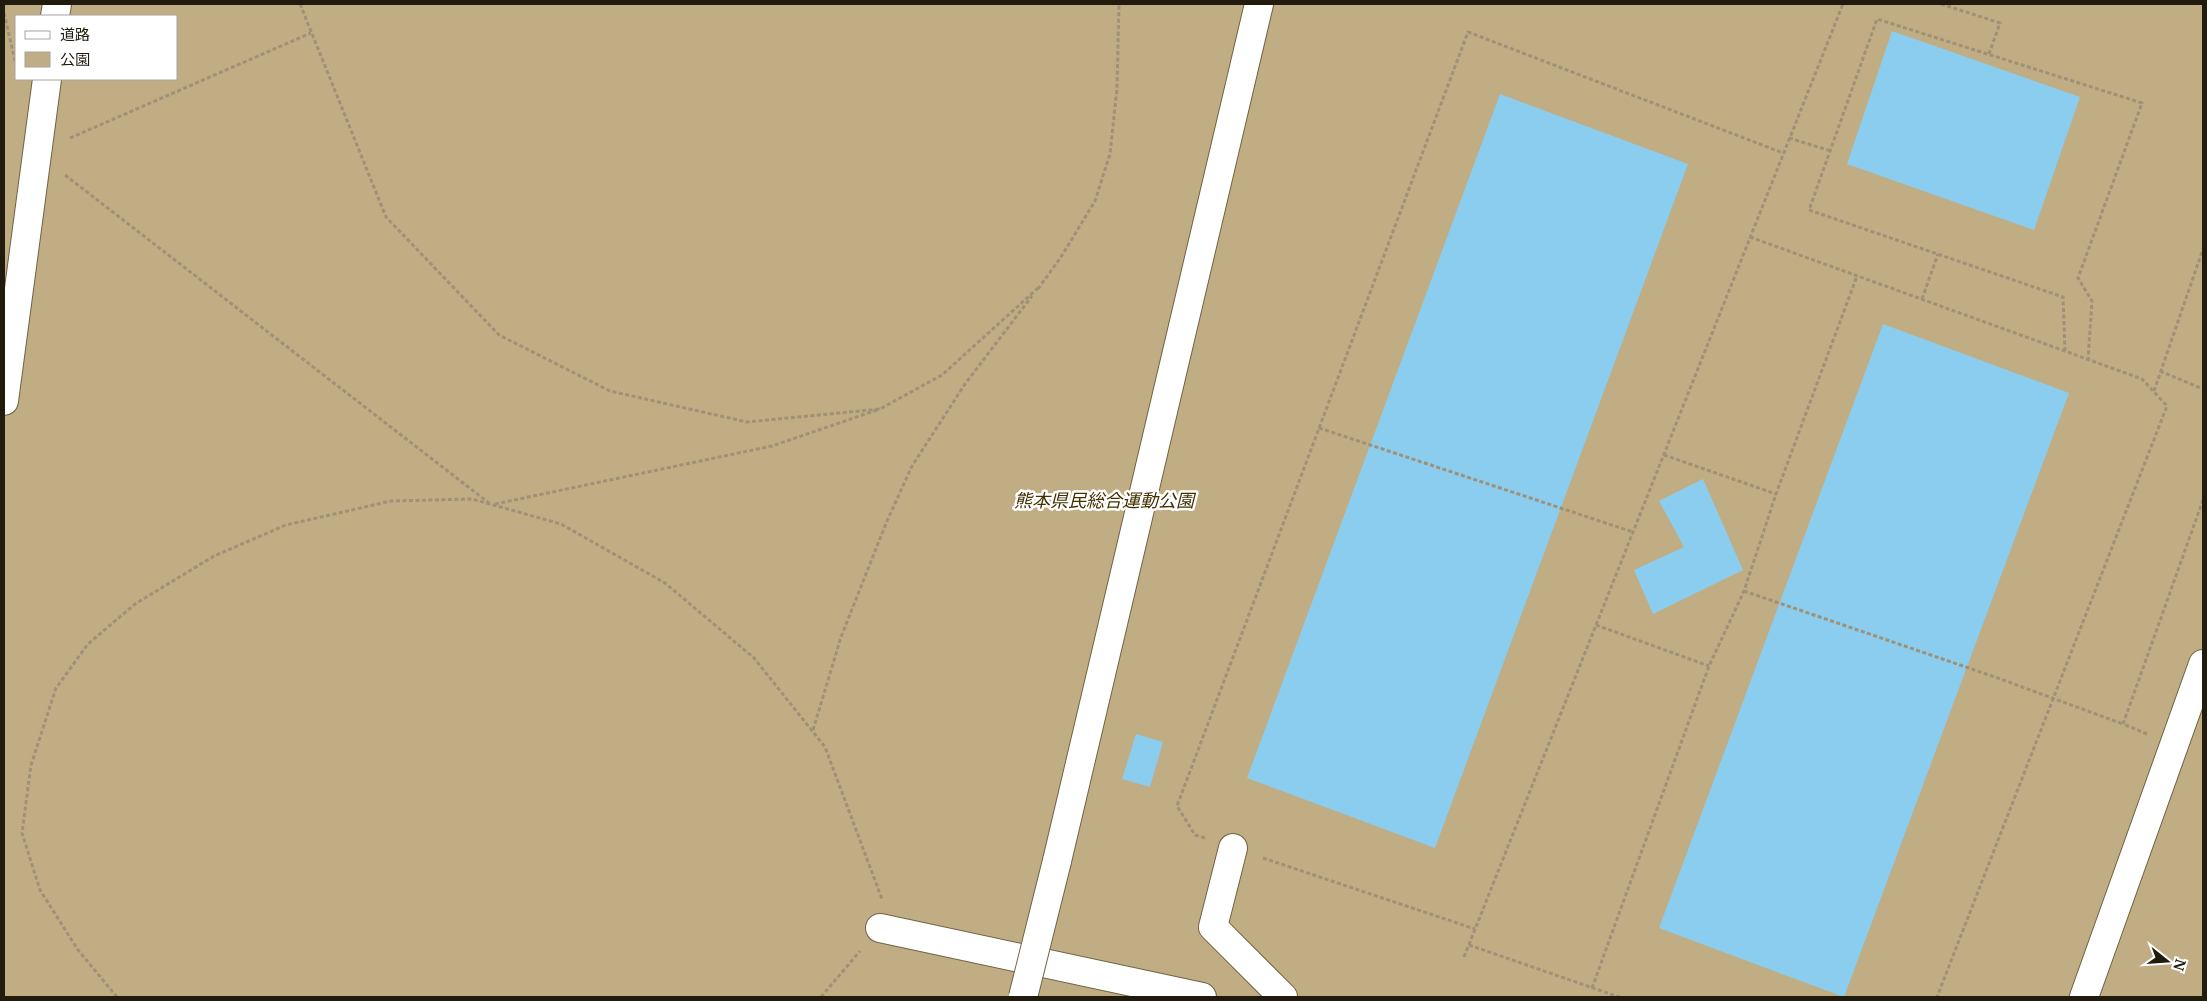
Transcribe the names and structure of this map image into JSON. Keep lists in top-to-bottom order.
{
  "parks": ["熊本県民総合運動公園"],
  "legend": ["道路", "公園"],
  "north": "right"
}
